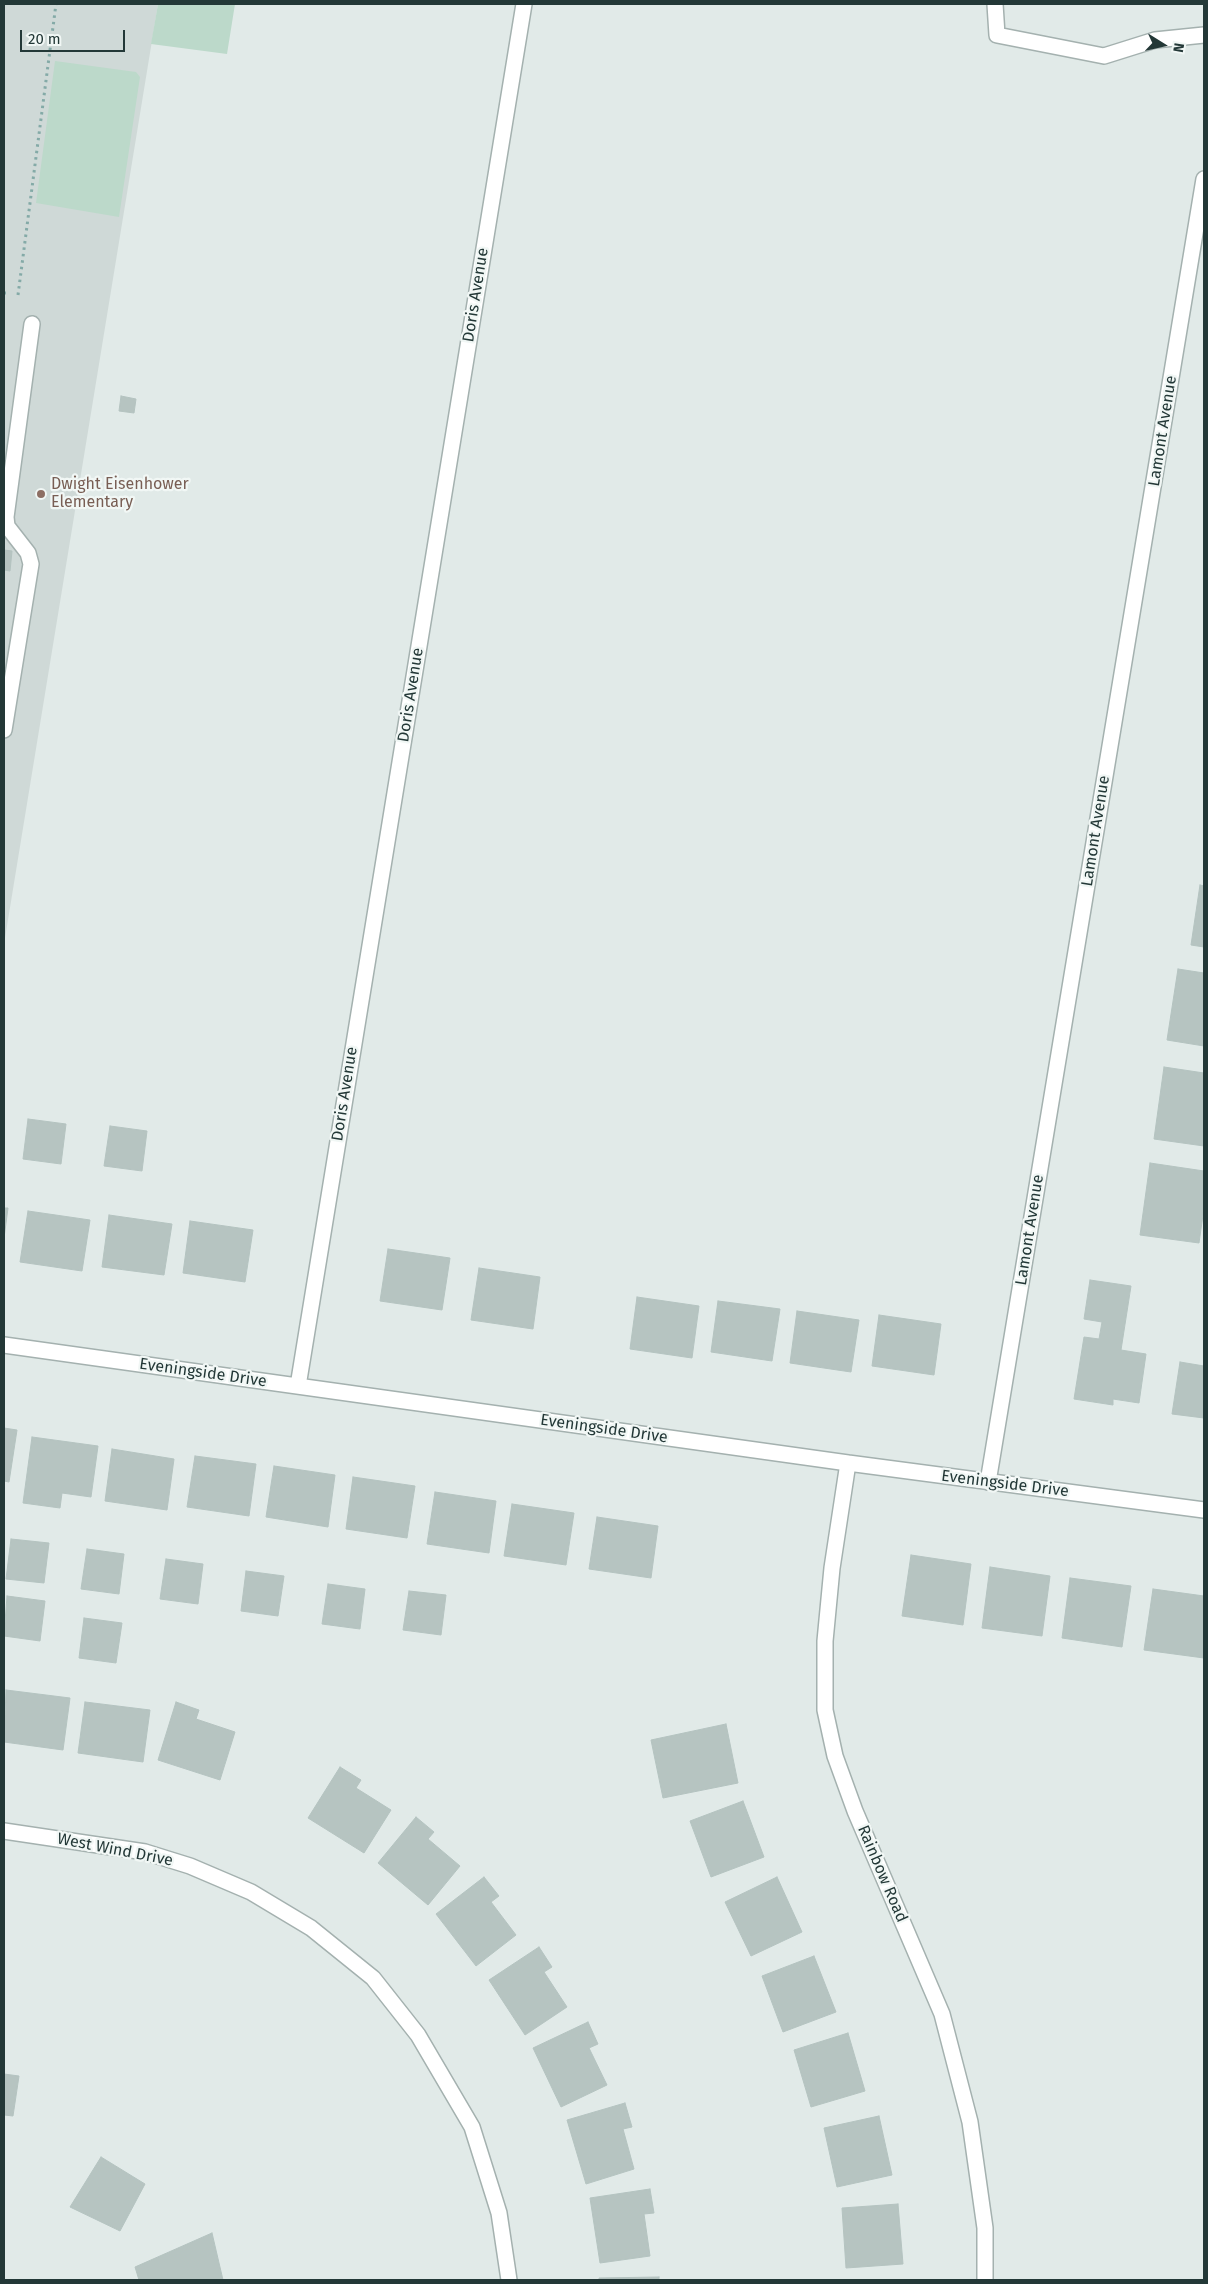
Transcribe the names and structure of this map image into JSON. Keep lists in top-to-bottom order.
{
  "streets": {
    "street": [
      "Doris Avenue",
      "Lamont Avenue",
      "Eveningside Drive",
      "West Wind Drive",
      "Rainbow Road"
    ]
  },
  "crossings": [
    ["Doris Avenue", "Eveningside Drive"],
    ["Lamont Avenue", "Eveningside Drive"],
    ["Eveningside Drive", "Rainbow Road"]
  ],
  "places": ["Dwight Eisenhower Elementary"],
  "scale_bar": "20 m",
  "north": "right"
}
